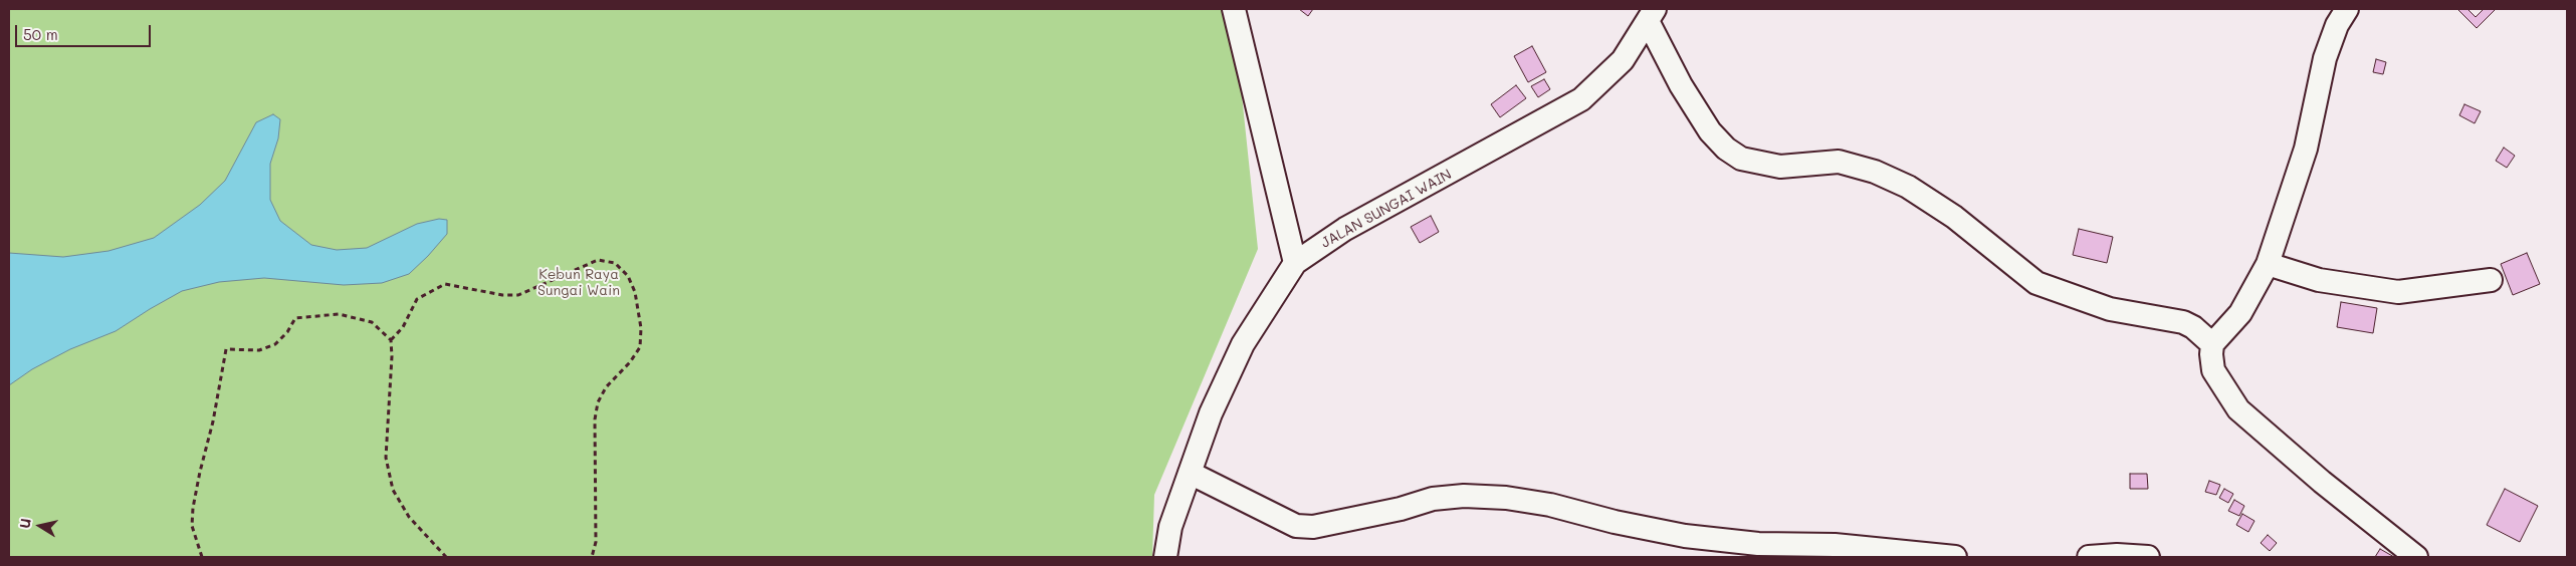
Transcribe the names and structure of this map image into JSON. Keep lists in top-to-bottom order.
{
  "streets": {
    "street": ["JALAN SUNGAI WAIN"]
  },
  "parks": ["Kebun Raya Sungai Wain"],
  "scale_bar": "50 m",
  "north": "left"
}
